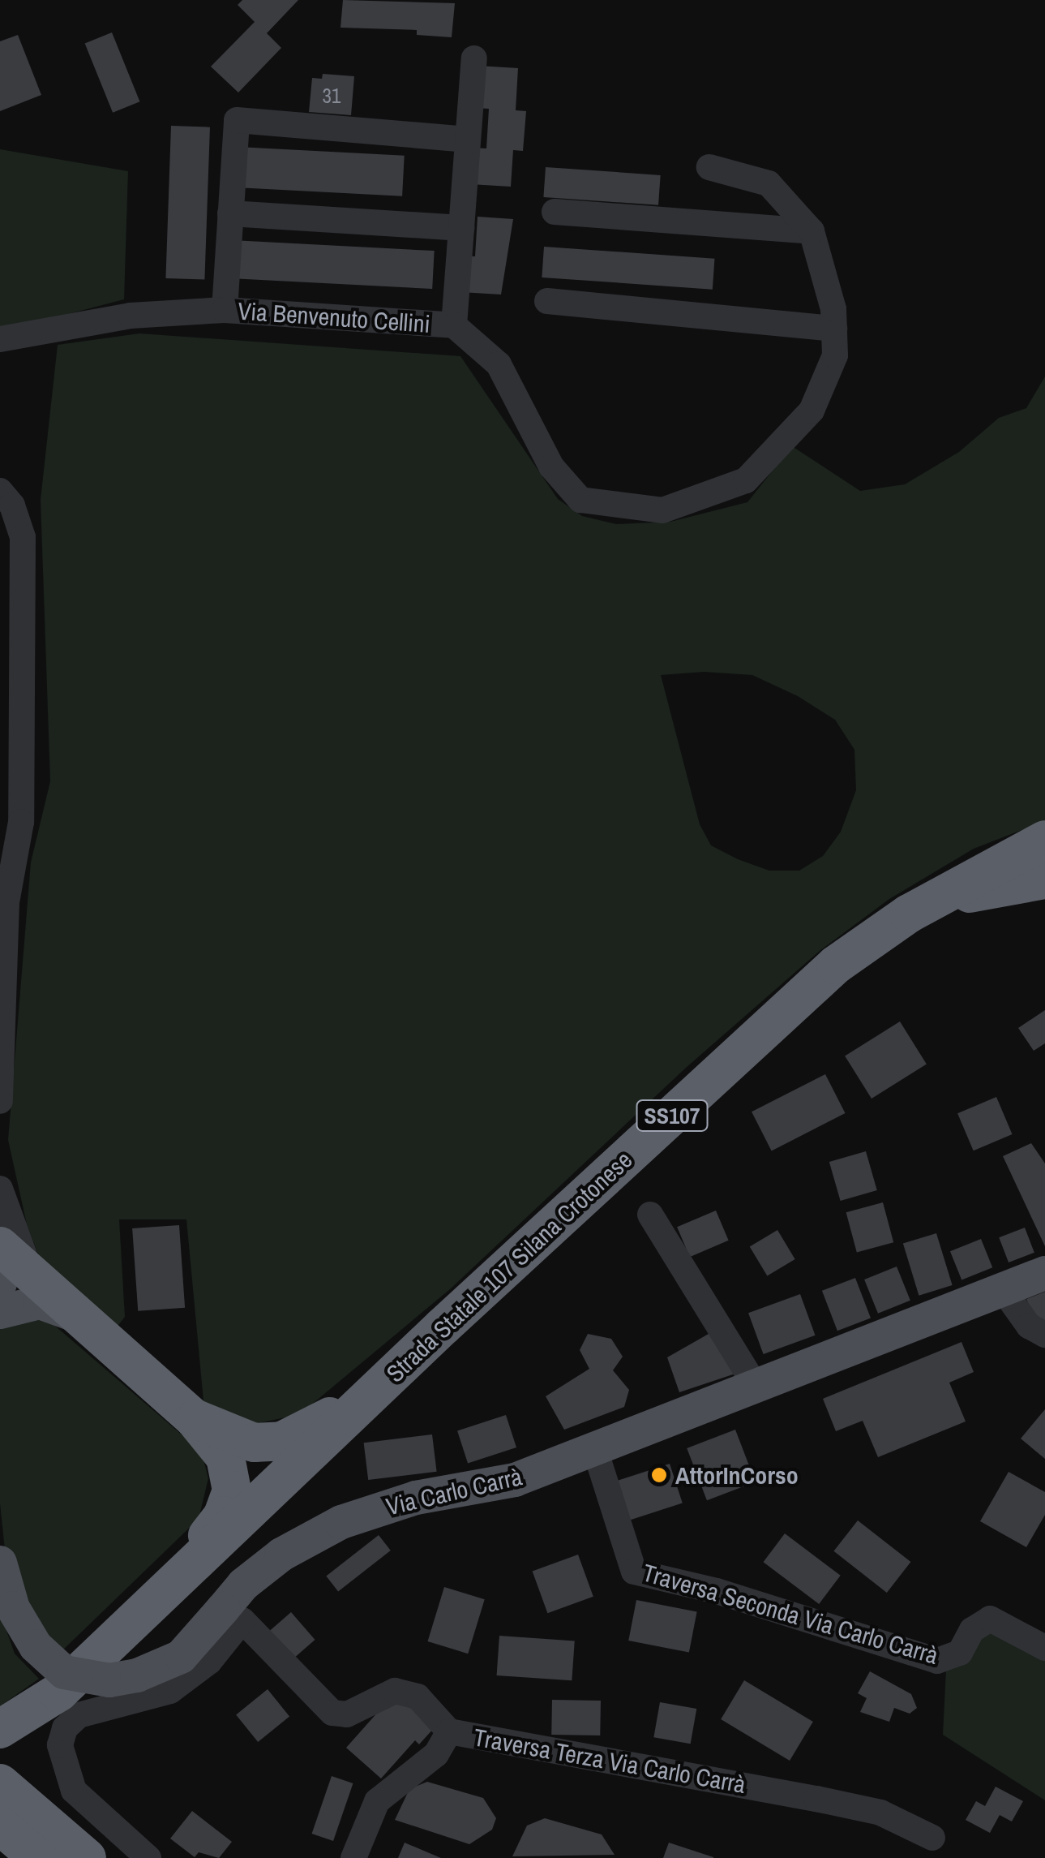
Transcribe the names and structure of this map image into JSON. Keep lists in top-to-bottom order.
{
  "streets": {
    "highway": ["SS107", "Strada Statale 107 Silana Crotonese"],
    "main road": ["Via Carlo Carrà"],
    "street": ["Via Benvenuto Cellini", "Traversa Seconda Via Carlo Carrà", "Traversa Terza Via Carlo Carrà"]
  },
  "crossings": [
    ["Via Carlo Carrà", "Traversa Seconda Via Carlo Carrà"],
    ["Via Carlo Carrà", "Traversa Terza Via Carlo Carrà"]
  ],
  "places": ["AttorInCorso"],
  "house_numbers": ["31"]
}
